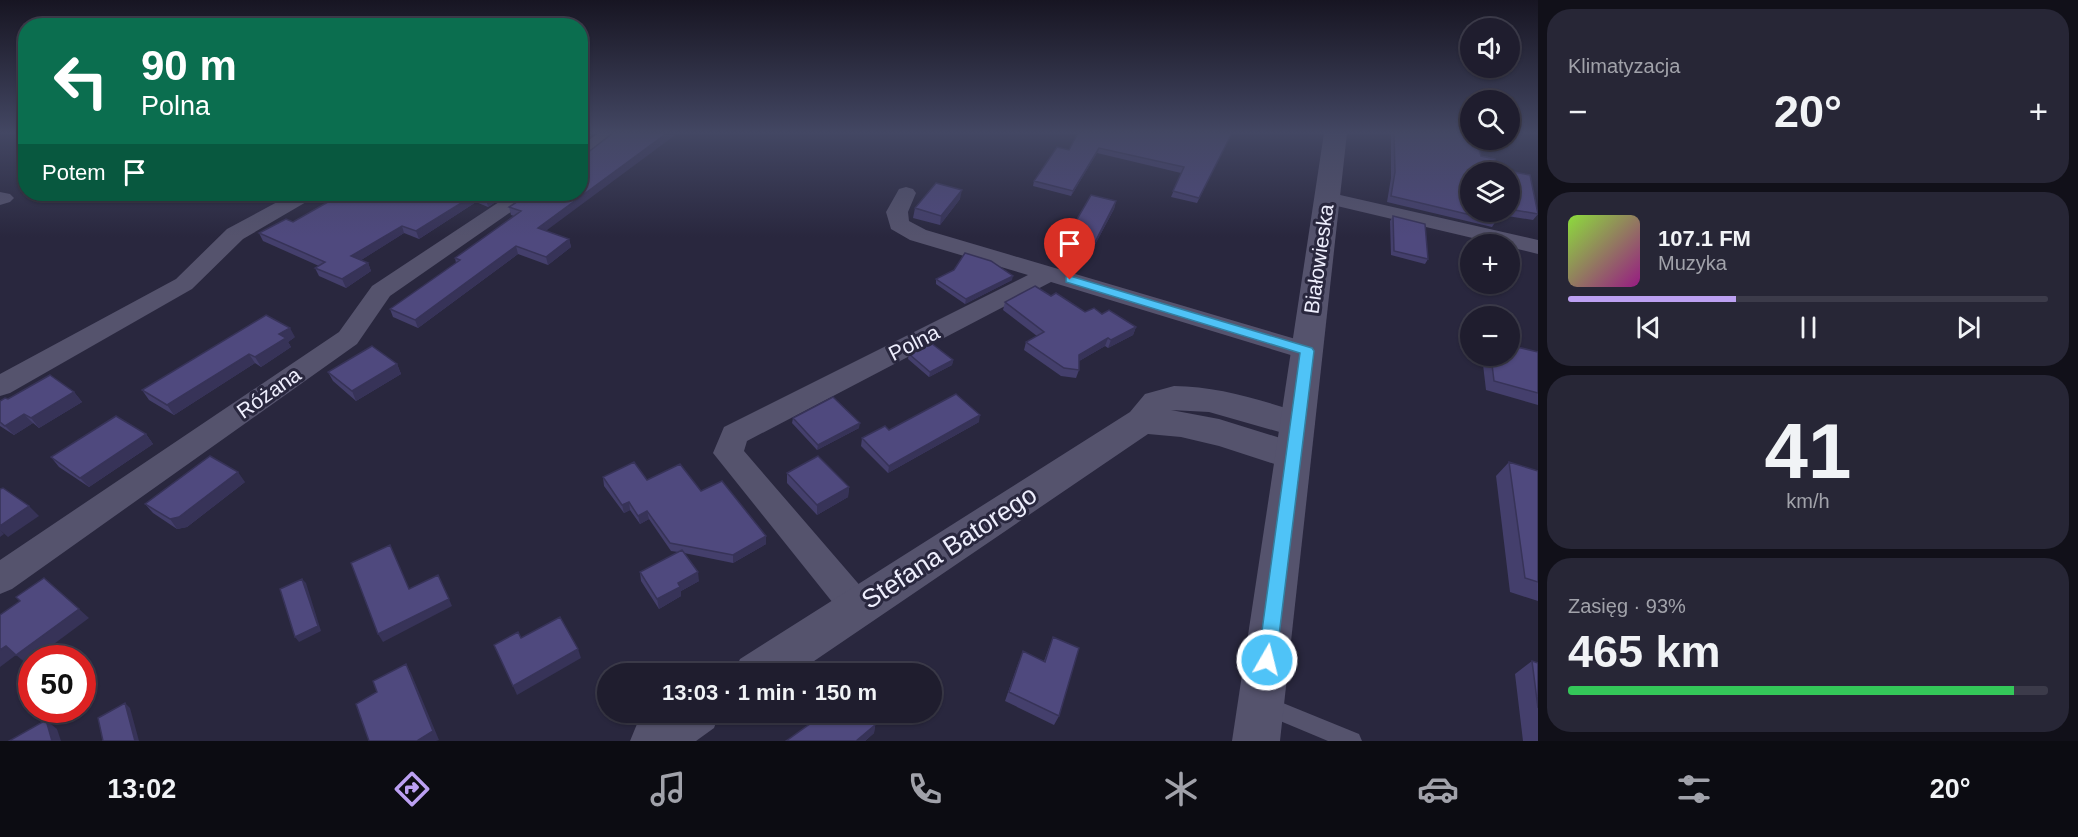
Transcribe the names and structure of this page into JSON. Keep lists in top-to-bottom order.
{
  "streets": {
    "main road": ["Białowieska", "Stefana Batorego"],
    "street": ["Polna", "Różana"]
  },
  "crossings": [
    ["Białowieska", "Stefana Batorego"],
    ["Polna", "Stefana Batorego"]
  ],
  "page": {
    "tile": [
      "Klimatyzacja",
      ["41", "km/h"],
      ["Zasięg · 93%", "465 km"]
    ],
    "map_buttons": ["+", "−"],
    "turn": ["90 m", "Polna"],
    "heat": ["−", "20°", "+"],
    "then": "Potem",
    "song": ["107.1 FM", "Muzyka"],
    "limit": "50",
    "trip": "13:03 · 1 min · 150 m",
    "tabs": ["13:02", "20°"]
  }
}
